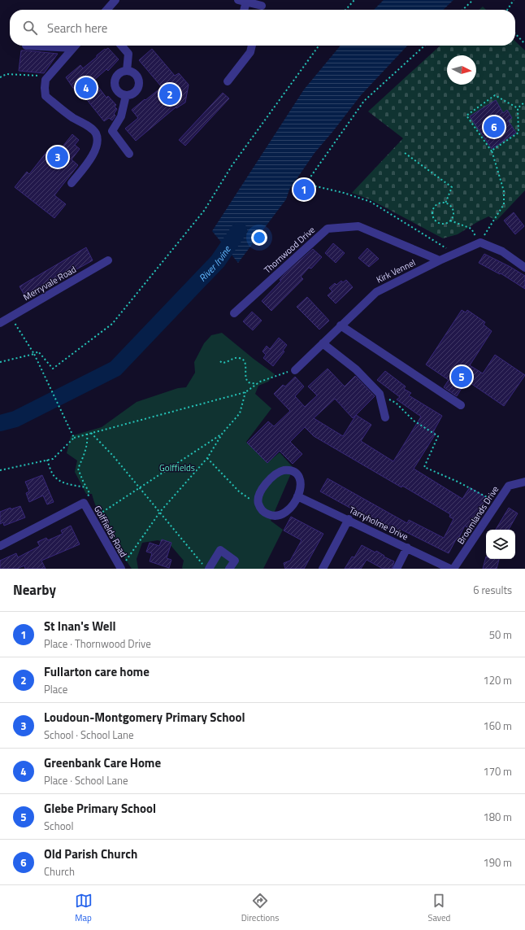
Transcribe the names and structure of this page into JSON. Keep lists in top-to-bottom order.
{
  "streets": {
    "street": [
      "Thornwood Drive",
      "Kirk Vennel",
      "Merryvale Road",
      "Broomlands Drive",
      "Tarryholme Drive",
      "Golffields Road"
    ]
  },
  "crossings": [
    ["Thornwood Drive", "Kirk Vennel"]
  ],
  "water": ["River Irvine"],
  "parks": ["Golffields"],
  "north": "right",
  "page": {
    "search": "Search here",
    "pins": [
      "4",
      "2",
      "6",
      "3",
      "1",
      "5"
    ],
    "heading": ["Nearby", "6 results"],
    "list": [
      {
        "mark": "1",
        "name": "St Inan's Well",
        "note": "Place · Thornwood Drive",
        "value": "50 m"
      },
      {
        "mark": "2",
        "name": "Fullarton care home",
        "note": "Place",
        "value": "120 m"
      },
      {
        "mark": "3",
        "name": "Loudoun-Montgomery Primary School",
        "note": "School · School Lane",
        "value": "160 m"
      },
      {
        "mark": "4",
        "name": "Greenbank Care Home",
        "note": "Place · School Lane",
        "value": "170 m"
      },
      {
        "mark": "5",
        "name": "Glebe Primary School",
        "note": "School",
        "value": "180 m"
      },
      {
        "mark": "6",
        "name": "Old Parish Church",
        "note": "Church",
        "value": "190 m"
      }
    ],
    "nav": ["Map", "Directions", "Saved"]
  }
}
